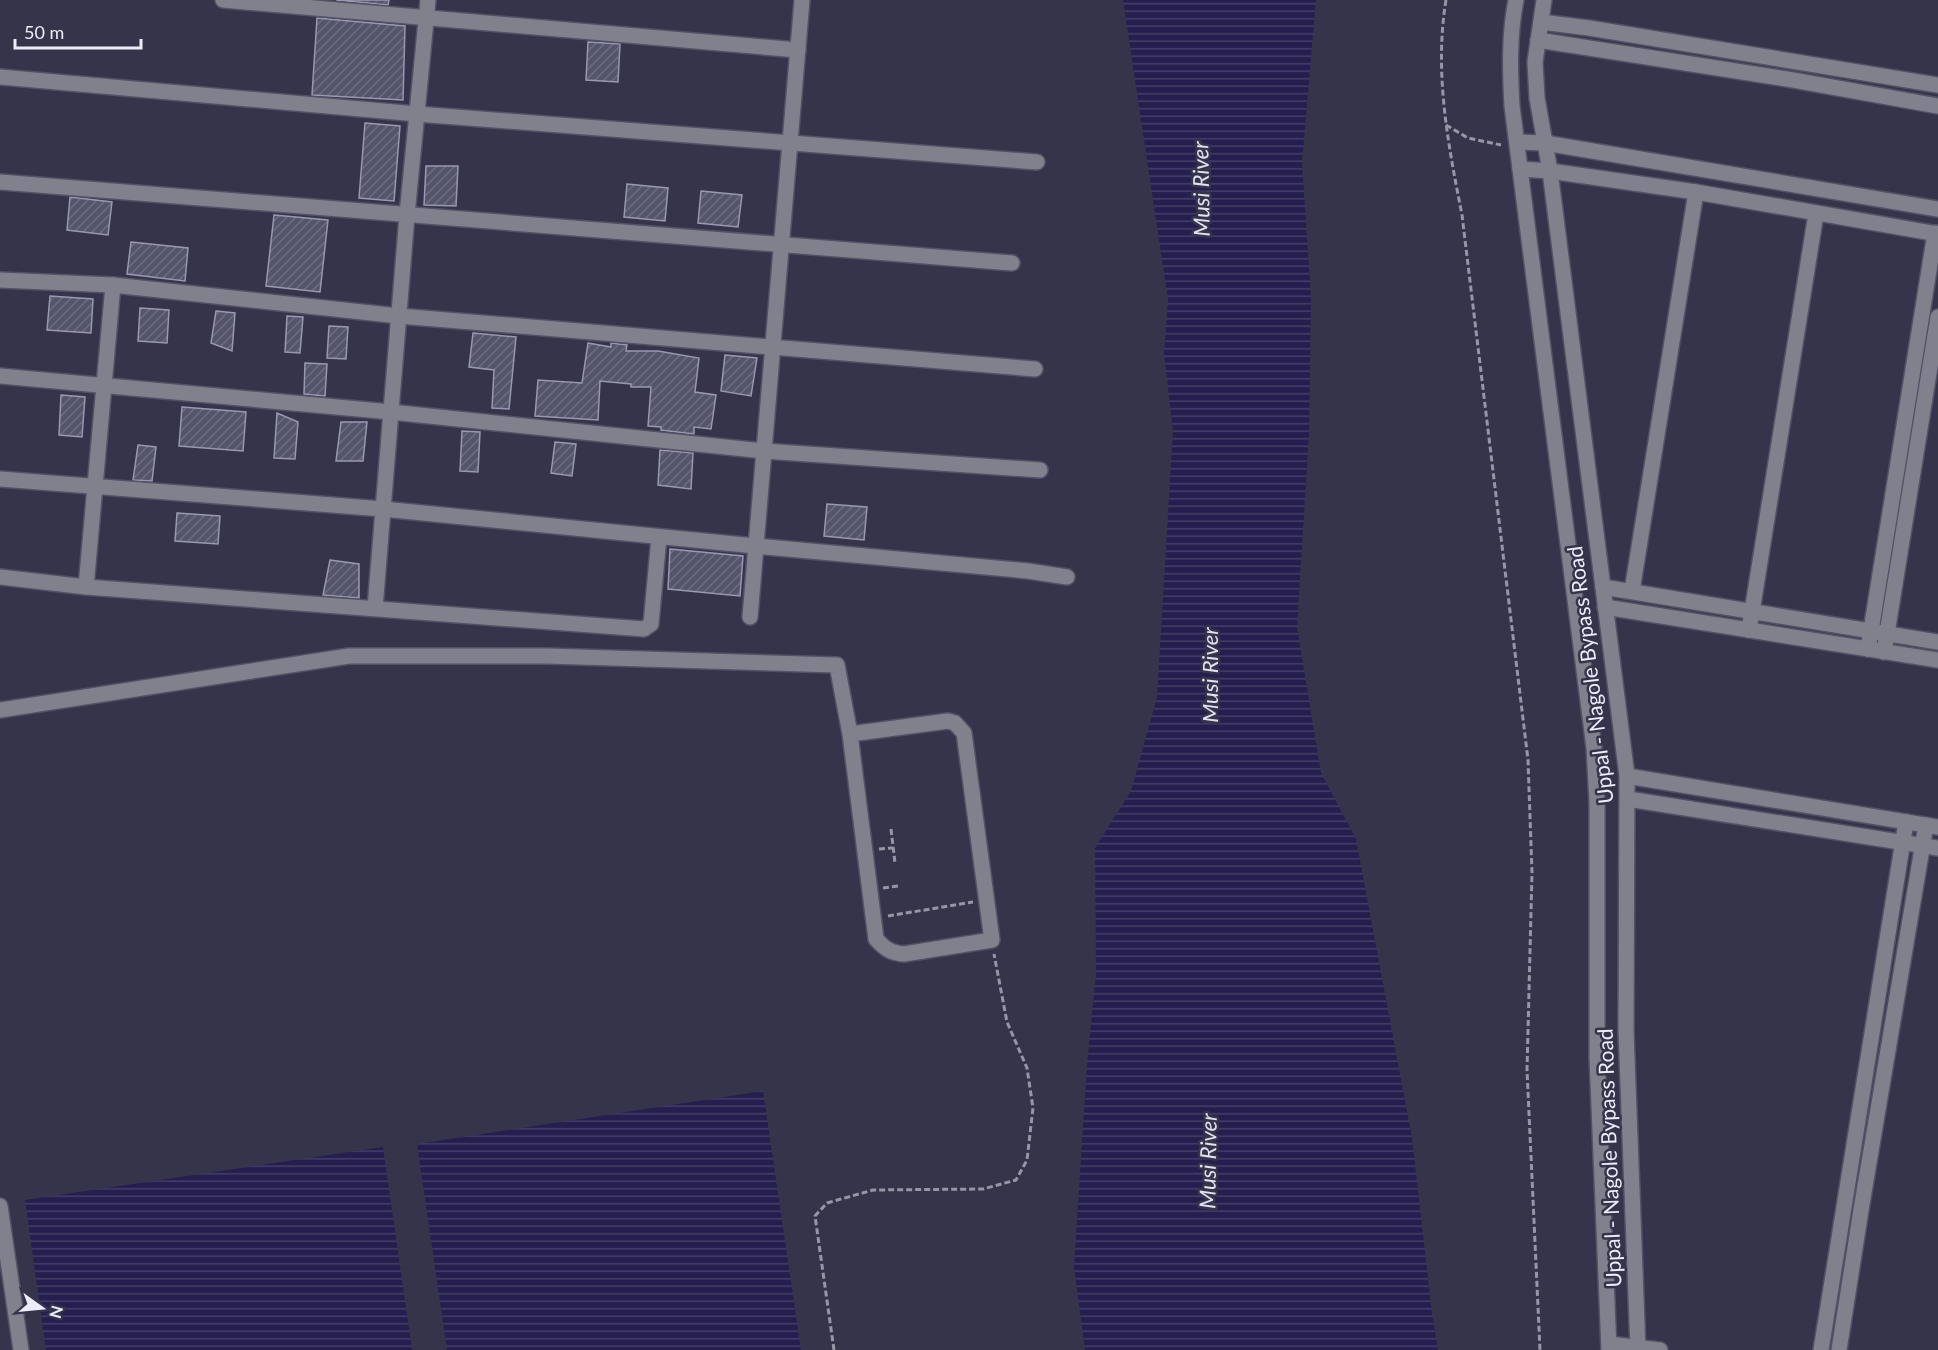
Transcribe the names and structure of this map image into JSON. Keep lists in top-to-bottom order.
{
  "streets": {
    "street": ["Uppal - Nagole Bypass Road"]
  },
  "water": ["Musi River"],
  "scale_bar": "50 m",
  "north": "right"
}
